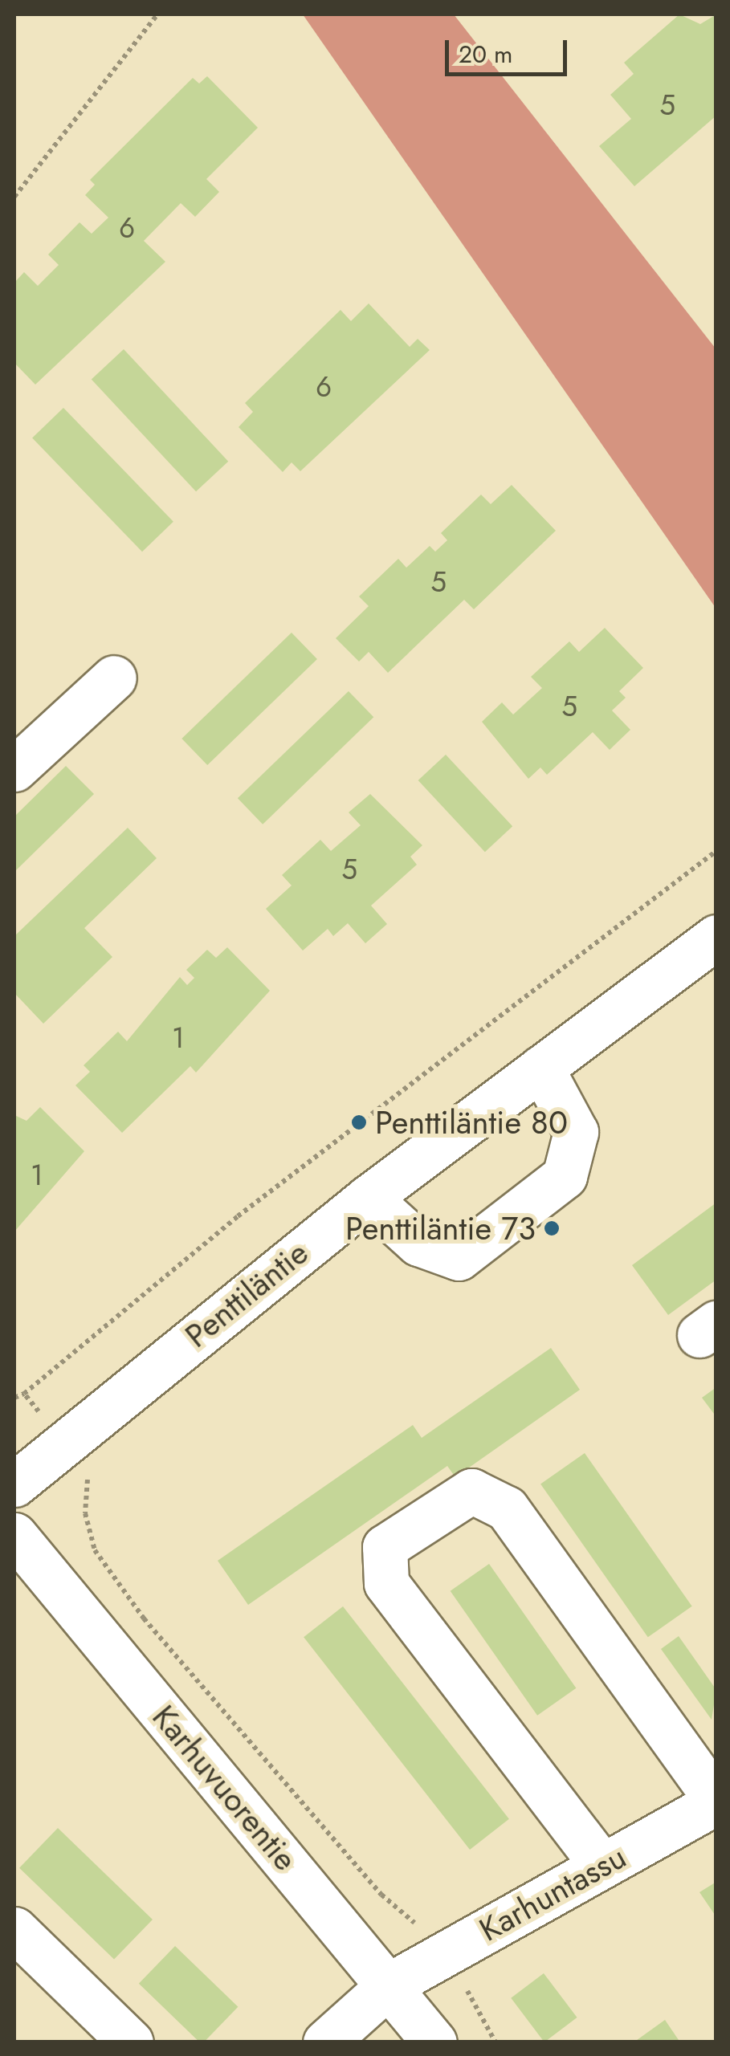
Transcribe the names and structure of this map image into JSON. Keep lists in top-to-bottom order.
{
  "streets": {
    "street": ["Penttiläntie", "Karhuvuorentie", "Karhuntassu"]
  },
  "crossings": [
    ["Karhuvuorentie", "Karhuntassu"]
  ],
  "places": ["Penttiläntie 80", "Penttiläntie 73"],
  "house_numbers": [
    "5",
    "6",
    "6",
    "5",
    "5",
    "5",
    "1",
    "1"
  ],
  "scale_bar": "20 m"
}
